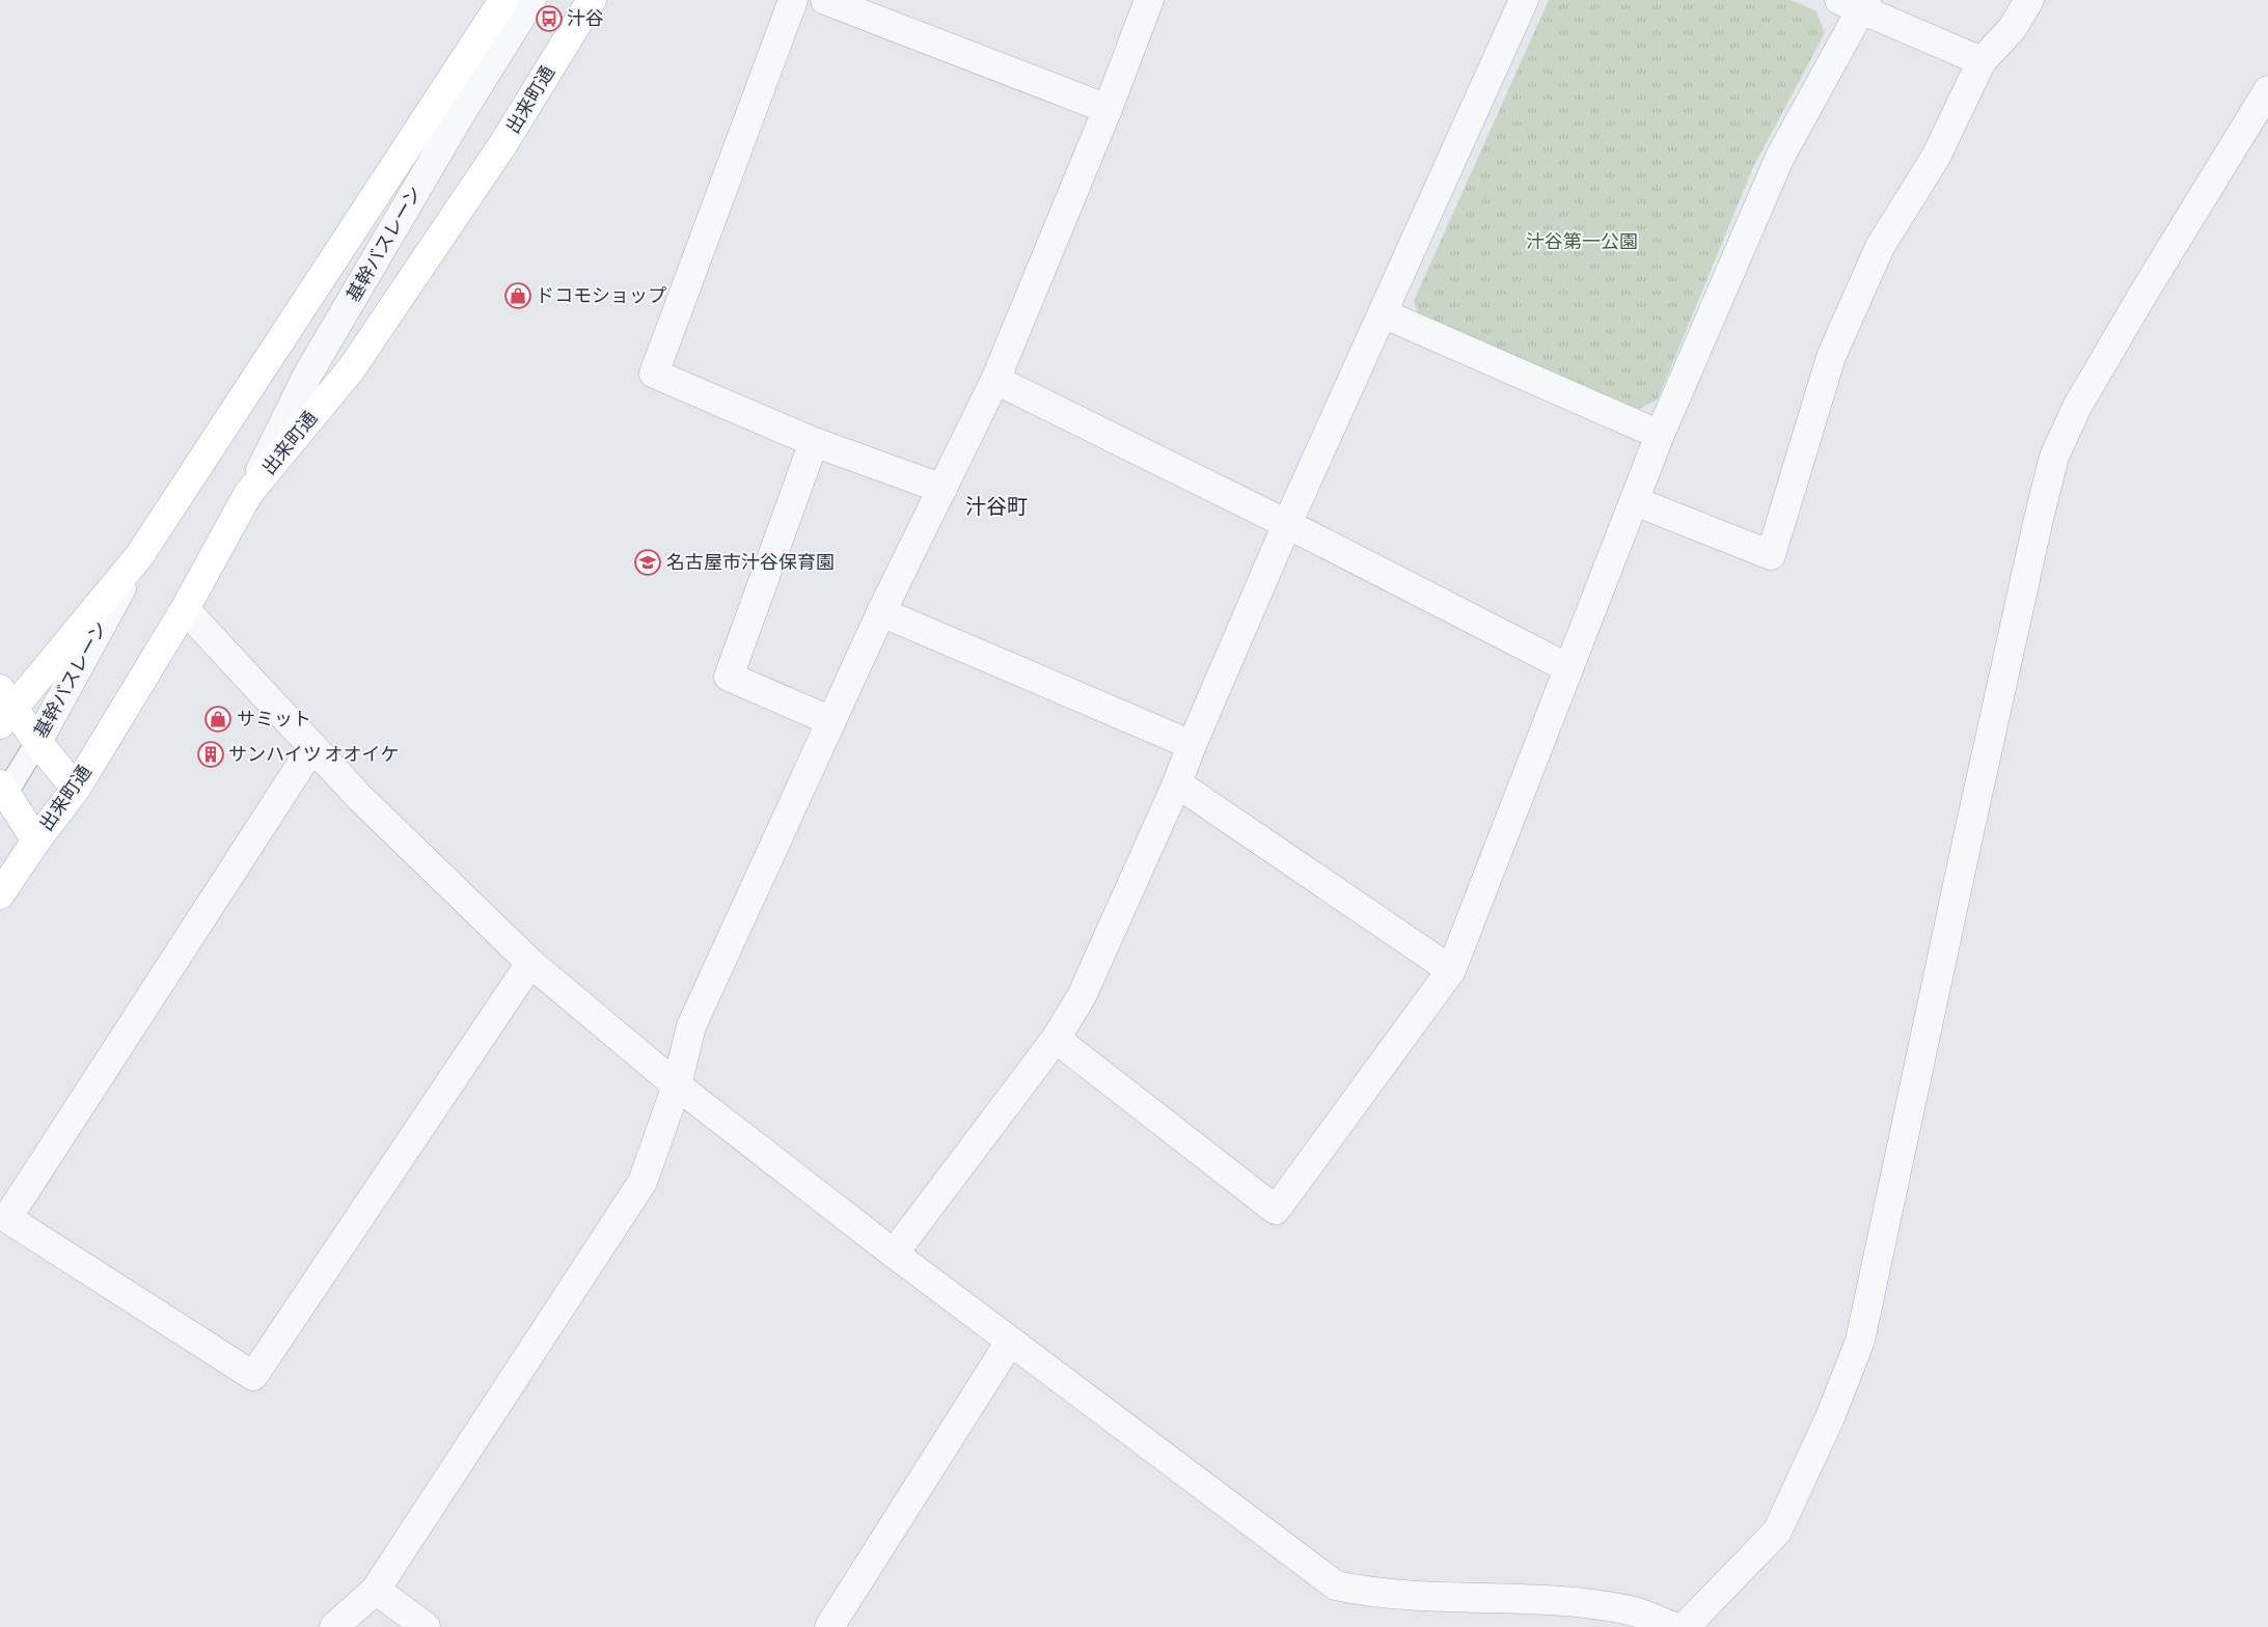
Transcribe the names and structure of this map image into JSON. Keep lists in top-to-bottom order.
{
  "streets": {
    "main road": ["出来町通"],
    "street": ["基幹バスレーン"]
  },
  "crossings": [
    ["出来町通", "基幹バスレーン"]
  ],
  "districts": ["汁谷町"],
  "parks": ["汁谷第一公園"],
  "places": {
    "bus stop": ["汁谷"],
    "shop": ["ドコモショップ", "サミット"],
    "school or university": ["名古屋市汁谷保育園"],
    "building": ["サンハイツ オオイケ"]
  }
}
